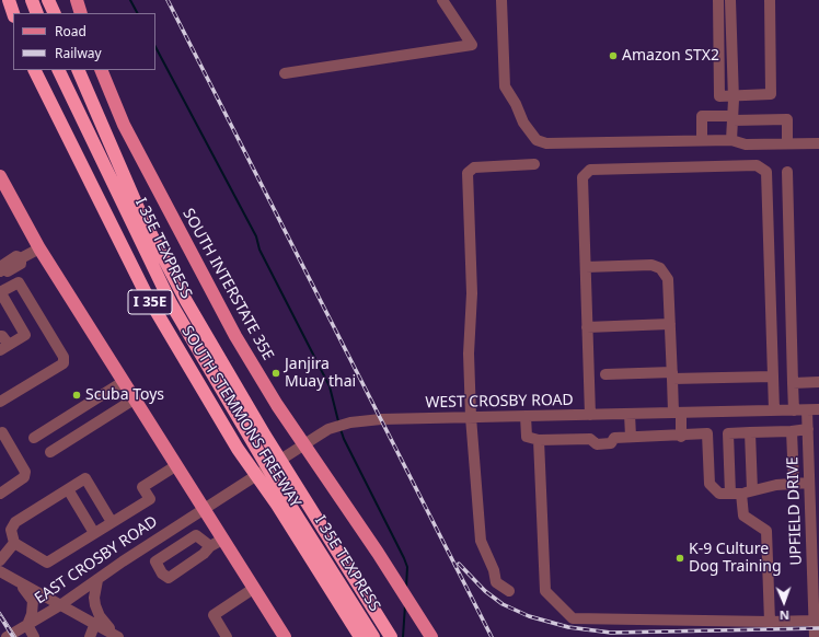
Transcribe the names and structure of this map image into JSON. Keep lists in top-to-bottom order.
{
  "streets": {
    "highway": ["I 35E TEXPRESS", "I 35E", "SOUTH STEMMONS FREEWAY"],
    "main road": ["SOUTH INTERSTATE 35E"],
    "street": ["WEST CROSBY ROAD", "UPFIELD DRIVE", "EAST CROSBY ROAD"]
  },
  "crossings": [
    ["I 35E TEXPRESS", "SOUTH STEMMONS FREEWAY"],
    ["SOUTH INTERSTATE 35E", "WEST CROSBY ROAD"],
    ["WEST CROSBY ROAD", "UPFIELD DRIVE"],
    ["WEST CROSBY ROAD", "EAST CROSBY ROAD"]
  ],
  "places": [
    "Amazon STX2",
    "Janjira Muay thai",
    "Scuba Toys",
    "K-9 Culture Dog Training"
  ],
  "legend": ["Road", "Railway"],
  "north": "bottom"
}
